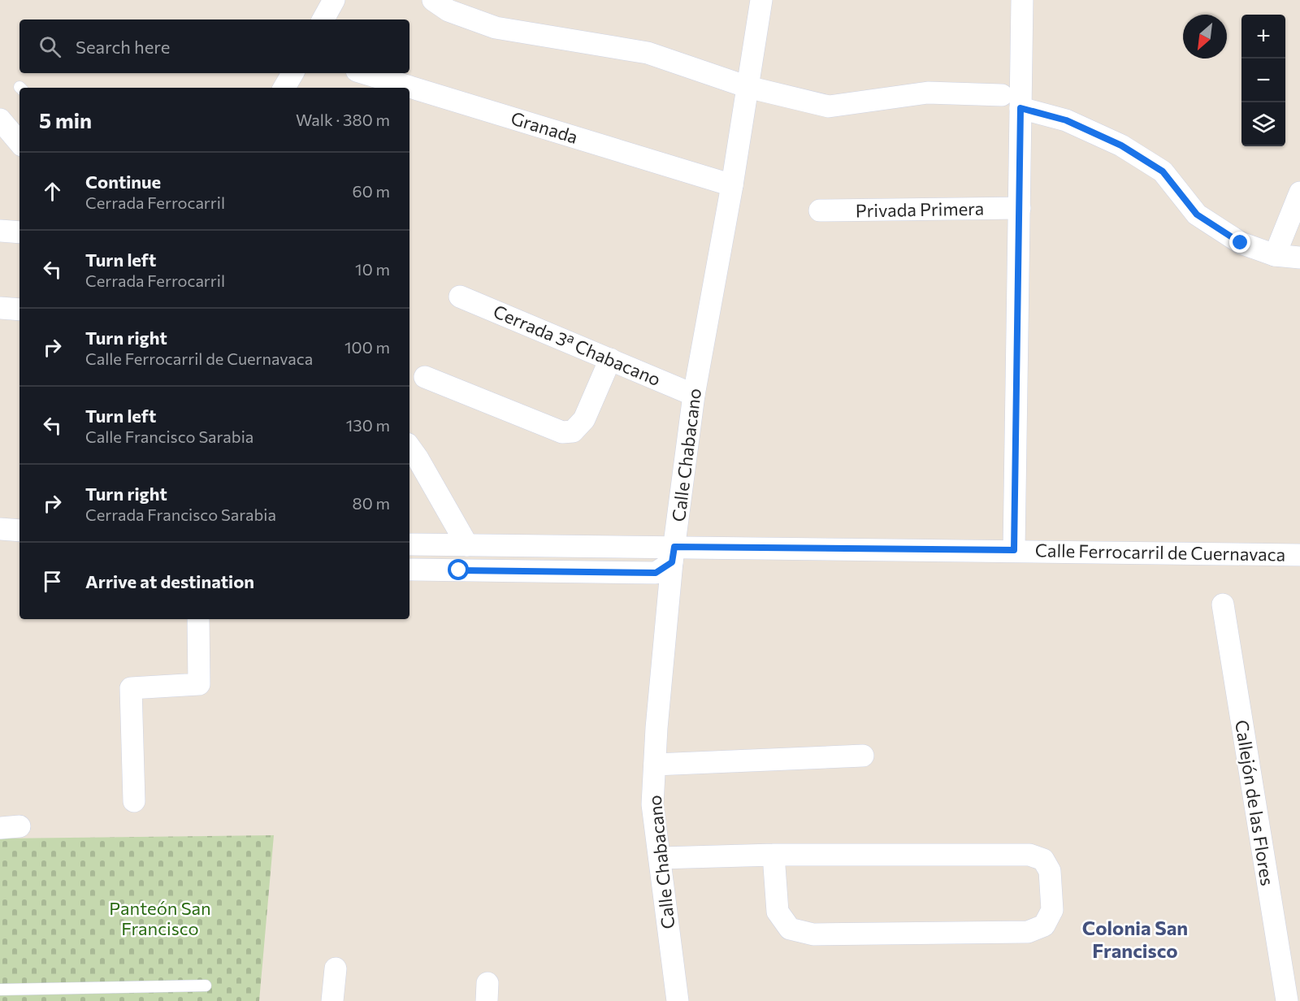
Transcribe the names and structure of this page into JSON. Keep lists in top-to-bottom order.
{
  "streets": {
    "street": [
      "Granada",
      "Privada Primera",
      "Cerrada 3ª Chabacano",
      "Calle Chabacano",
      "Calle Ferrocarril de Cuernavaca",
      "Callejón de las Flores"
    ]
  },
  "crossings": [
    ["Granada", "Calle Chabacano"],
    ["Cerrada 3ª Chabacano", "Calle Chabacano"],
    ["Calle Chabacano", "Calle Ferrocarril de Cuernavaca"]
  ],
  "districts": ["Colonia San Francisco"],
  "parks": ["Panteón San Francisco"],
  "north": "bottom left",
  "page": {
    "map_buttons": ["+", "−"],
    "search": "Search here",
    "heading": ["5 min", "Walk · 380 m"],
    "list": [
      ["Continue", "Cerrada Ferrocarril", "60 m"],
      ["Turn left", "Cerrada Ferrocarril", "10 m"],
      ["Turn right", "Calle Ferrocarril de Cuernavaca", "100 m"],
      ["Turn left", "Calle Francisco Sarabia", "130 m"],
      ["Turn right", "Cerrada Francisco Sarabia", "80 m"],
      "Arrive at destination"
    ]
  }
}
